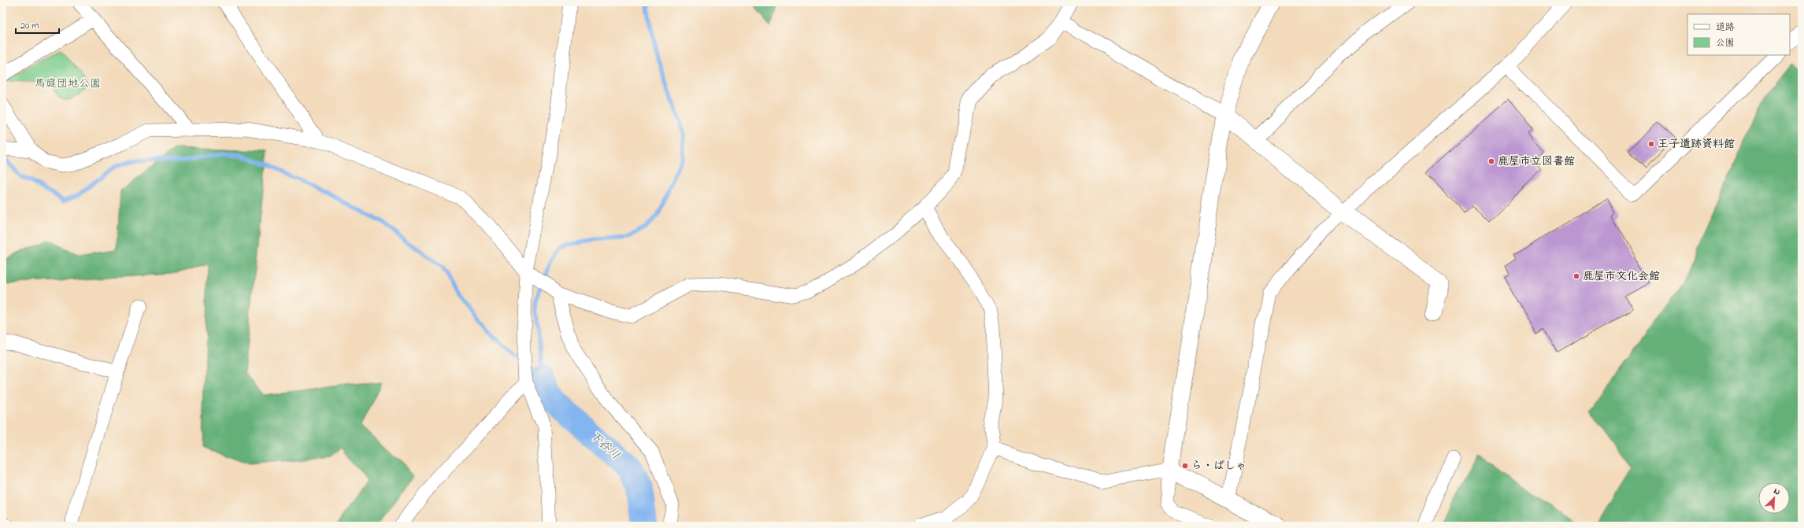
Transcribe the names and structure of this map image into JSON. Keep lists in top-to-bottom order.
{
  "water": ["下谷川"],
  "parks": ["馬庭団地公園"],
  "places": [
    "王子遺跡資料館",
    "鹿屋市立図書館",
    "鹿屋市文化会館",
    "ら・ぱしゃ"
  ],
  "legend": ["道路", "公園"],
  "scale_bar": "20 m",
  "north": "top right"
}
